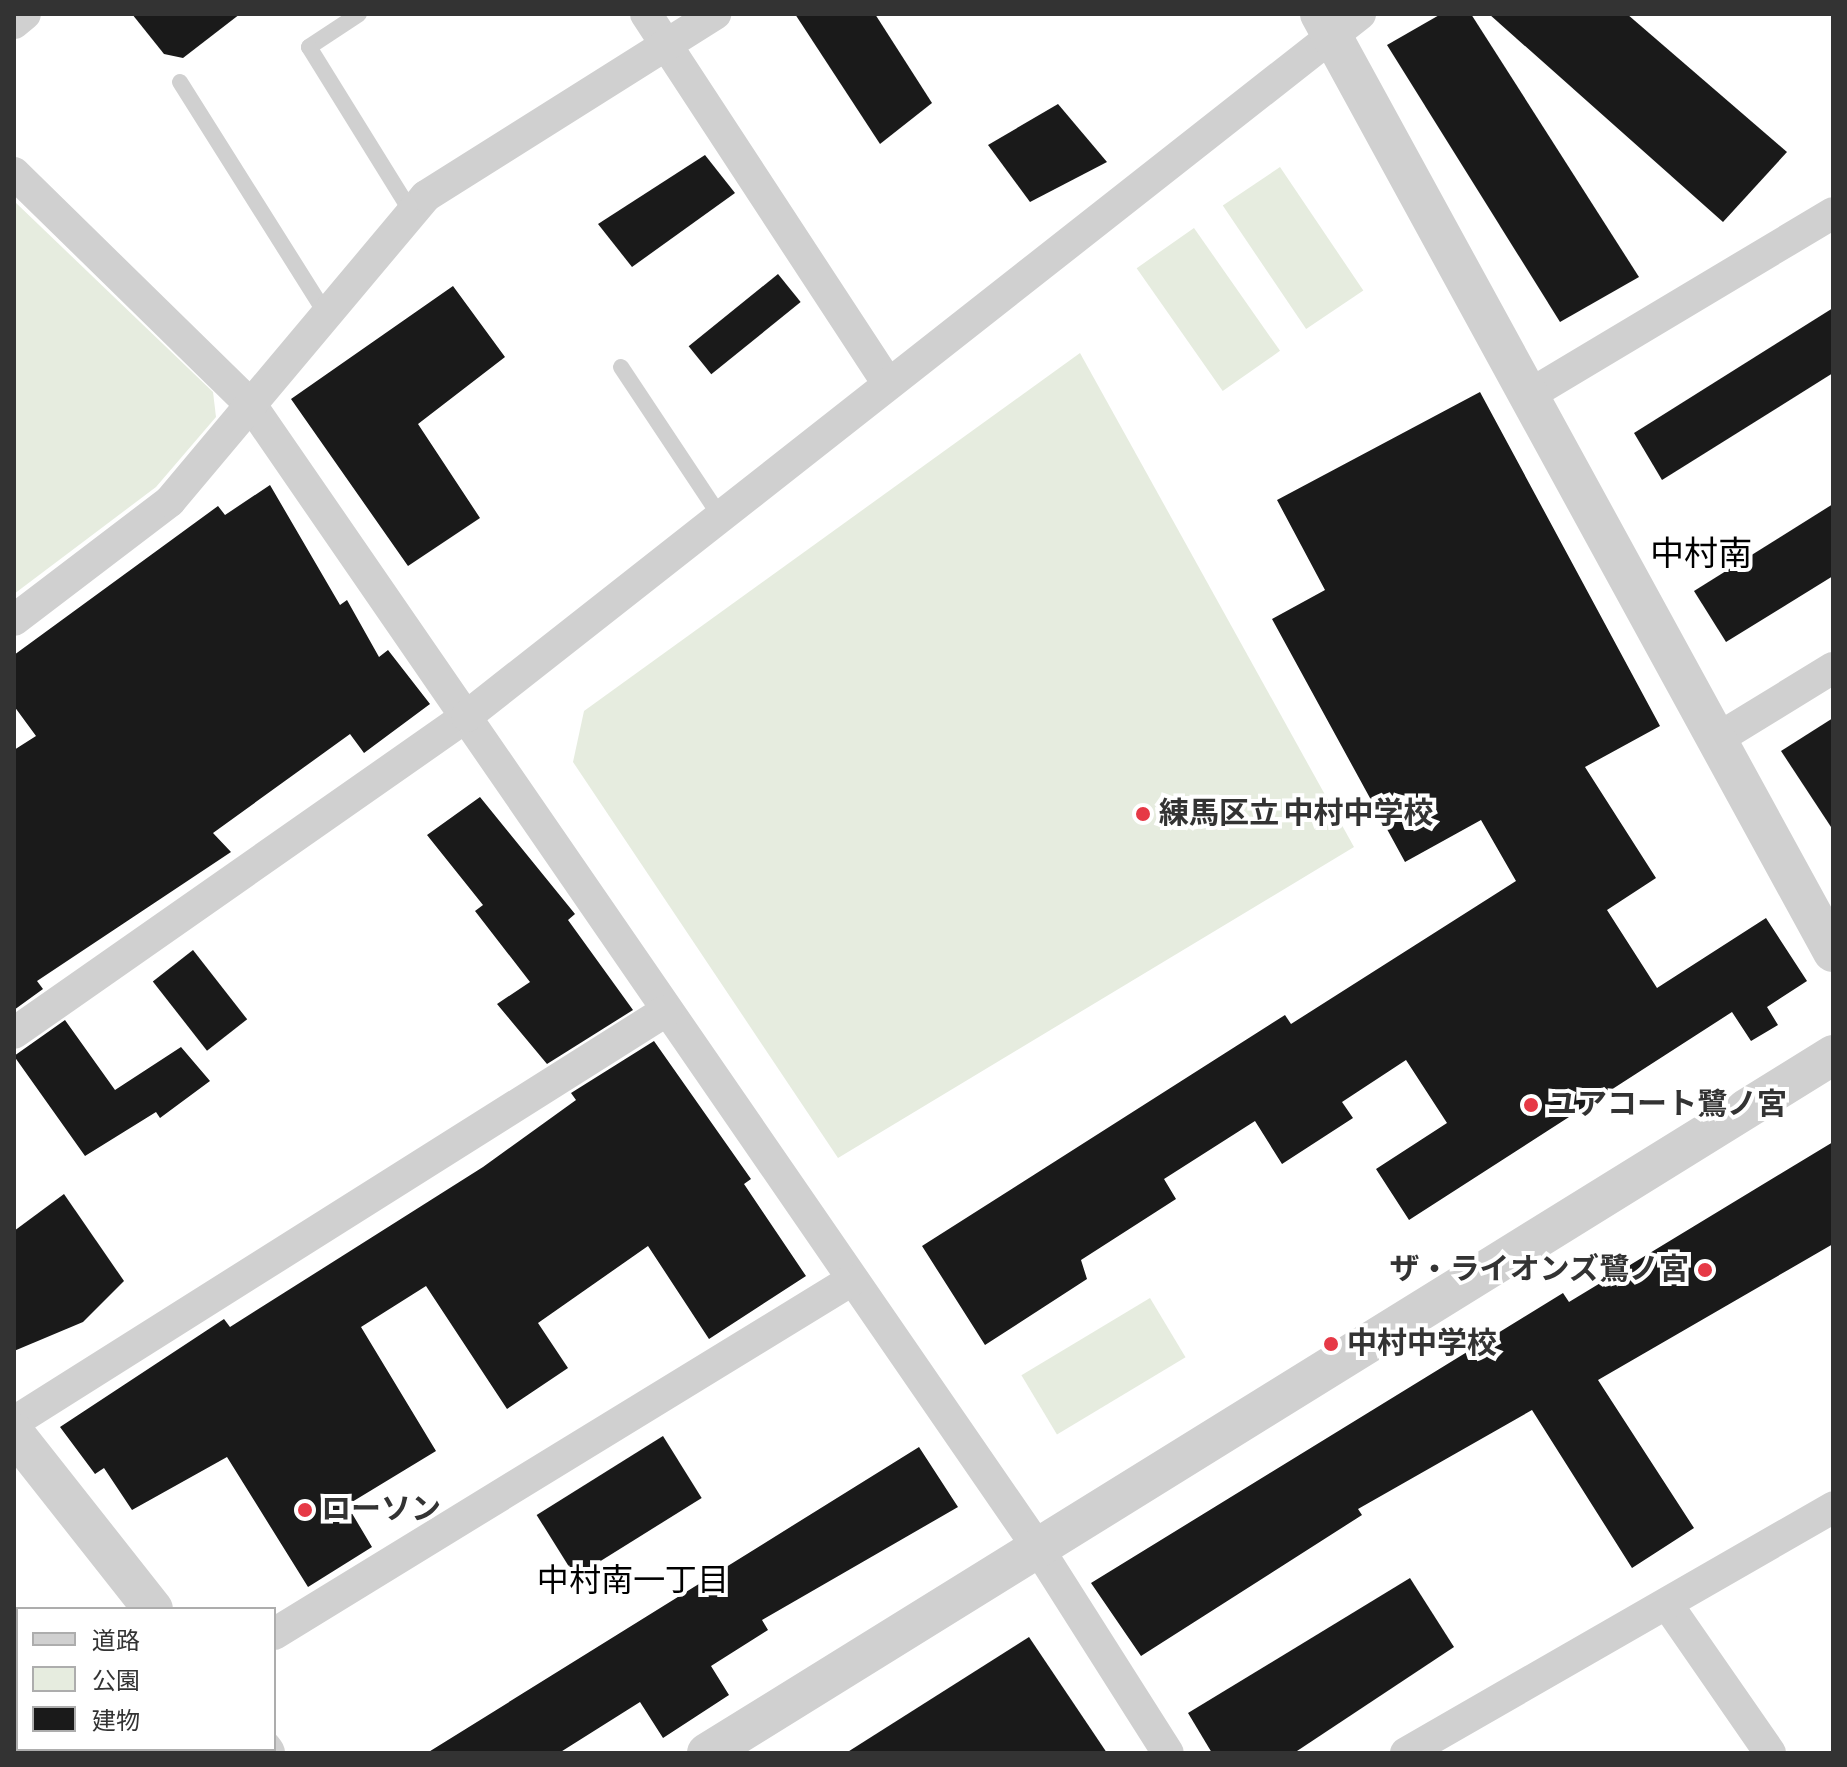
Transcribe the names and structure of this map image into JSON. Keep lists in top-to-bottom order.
{
  "districts": ["中村南", "中村南一丁目"],
  "places": [
    "練馬区立 中村中学校",
    "ユアコート鷺ノ宮",
    "ザ・ライオンズ鷺ノ宮",
    "中村中学校",
    "ローソン"
  ],
  "legend": ["道路", "公園", "建物"]
}
